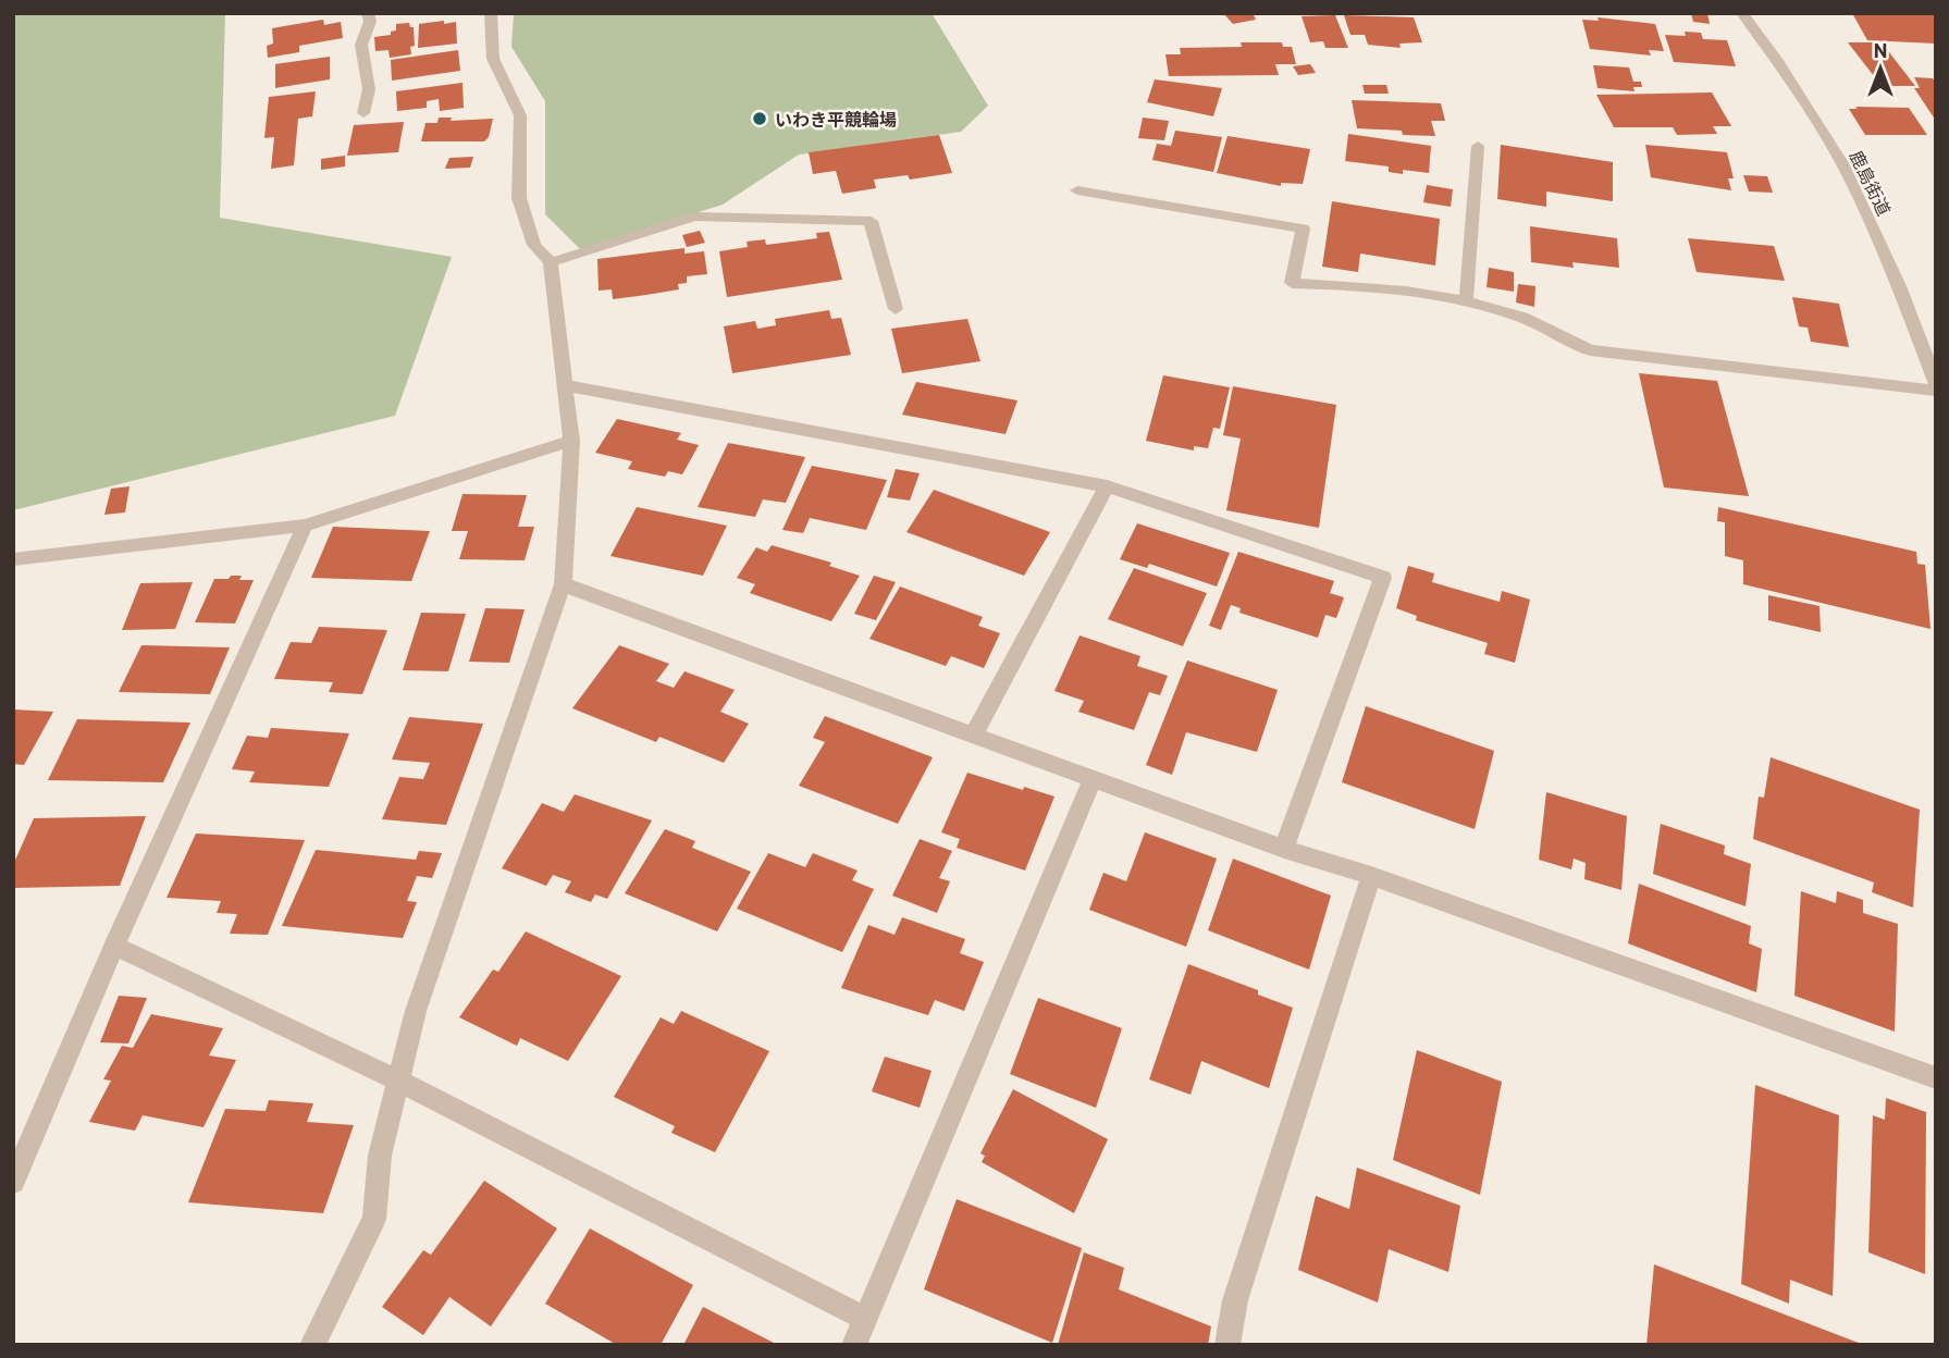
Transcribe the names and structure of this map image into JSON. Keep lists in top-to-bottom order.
{
  "streets": {
    "street": ["鹿島街道"]
  },
  "places": ["いわき平競輪場"],
  "north": "top"
}
